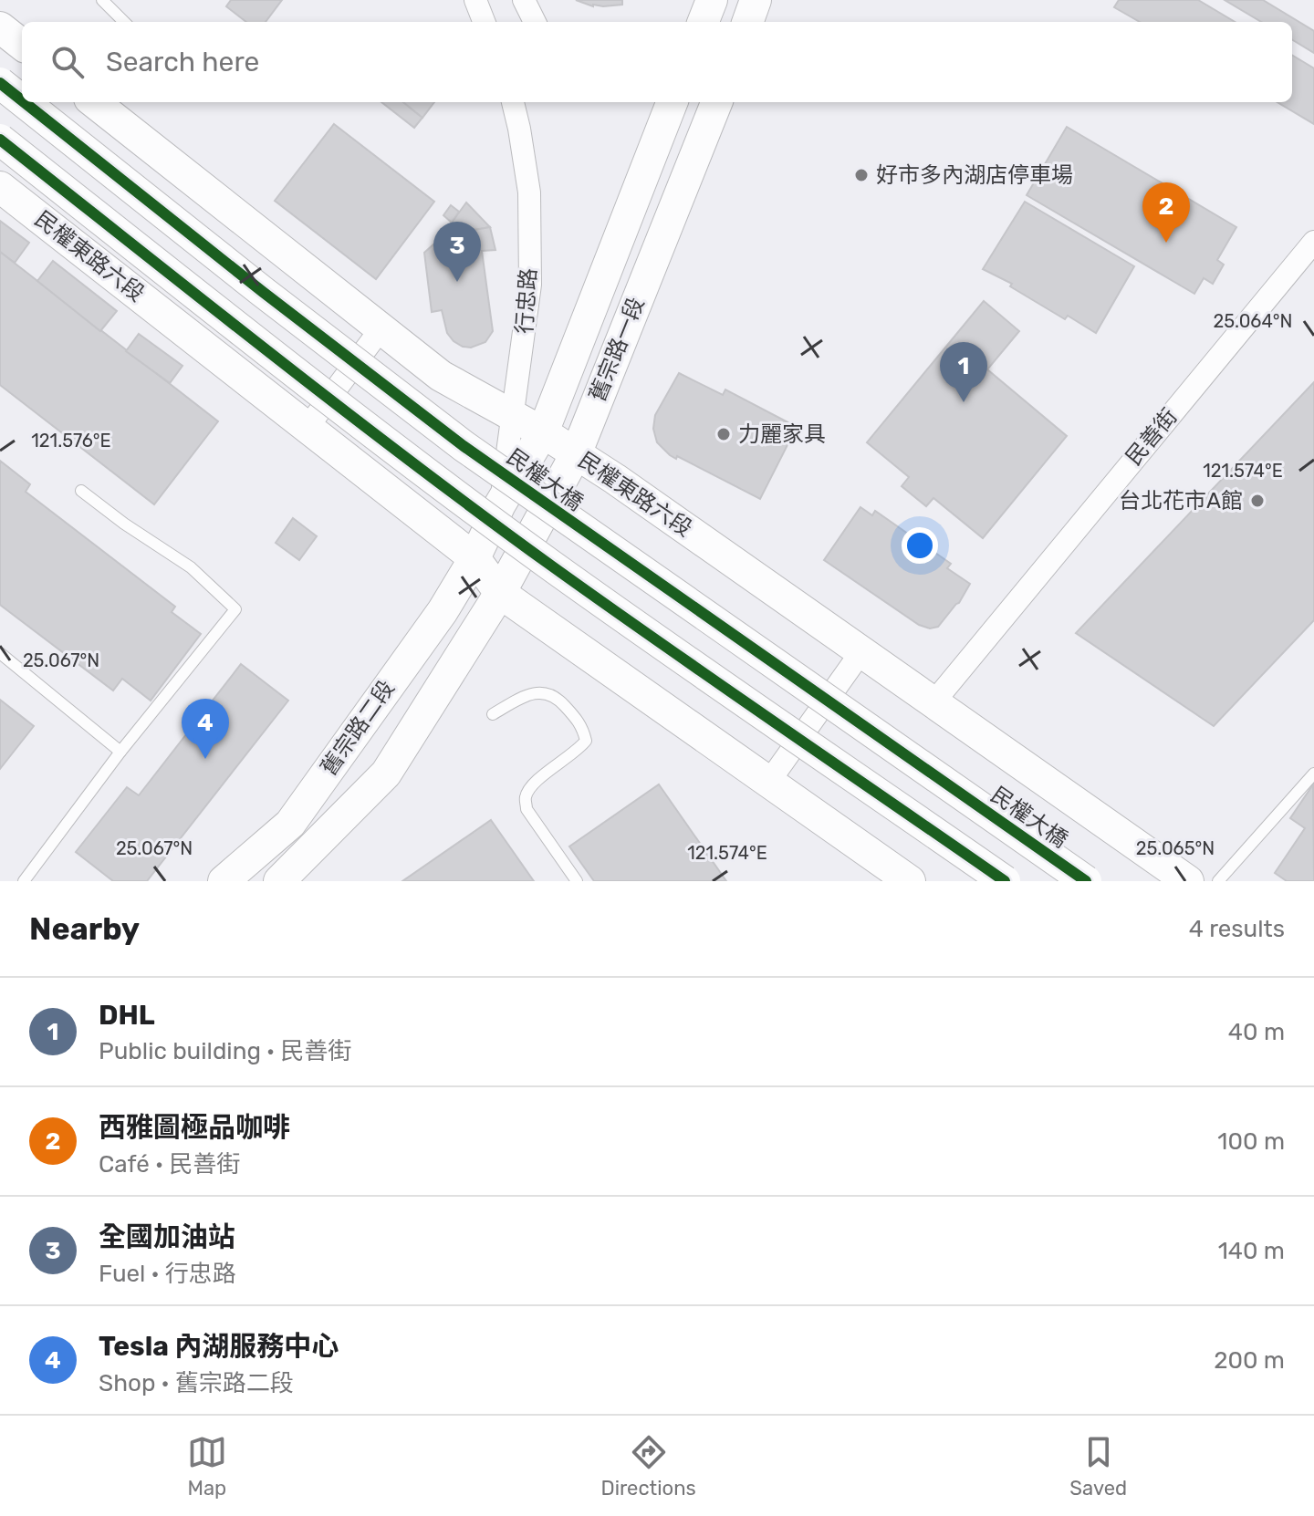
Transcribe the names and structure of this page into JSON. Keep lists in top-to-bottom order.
{
  "streets": {
    "main road": [
      "民權東路六段",
      "舊宗路一段",
      "民權大橋",
      "舊宗路二段"
    ],
    "street": ["行忠路", "民善街"]
  },
  "crossings": [
    ["民權東路六段", "行忠路"],
    ["民權東路六段", "舊宗路一段"],
    ["民權東路六段", "民善街"],
    ["民權東路六段", "舊宗路二段"],
    ["行忠路", "舊宗路一段"],
    ["舊宗路一段", "舊宗路二段"]
  ],
  "places": ["好市多內湖店停車場", "力麗家具", "台北花市A館"],
  "page": {
    "search": "Search here",
    "pins": [
      "2",
      "3",
      "1",
      "4"
    ],
    "heading": ["Nearby", "4 results"],
    "list": [
      {
        "mark": "1",
        "name": "DHL",
        "note": "Public building · 民善街",
        "value": "40 m"
      },
      {
        "mark": "2",
        "name": "西雅圖極品咖啡",
        "note": "Café · 民善街",
        "value": "100 m"
      },
      {
        "mark": "3",
        "name": "全國加油站",
        "note": "Fuel · 行忠路",
        "value": "140 m"
      },
      {
        "mark": "4",
        "name": "Tesla 內湖服務中心",
        "note": "Shop · 舊宗路二段",
        "value": "200 m"
      }
    ],
    "nav": ["Map", "Directions", "Saved"]
  },
  "coordinates": [
    "25.064°N",
    "121.576°E",
    "121.574°E",
    "25.067°N",
    "25.065°N"
  ]
}
